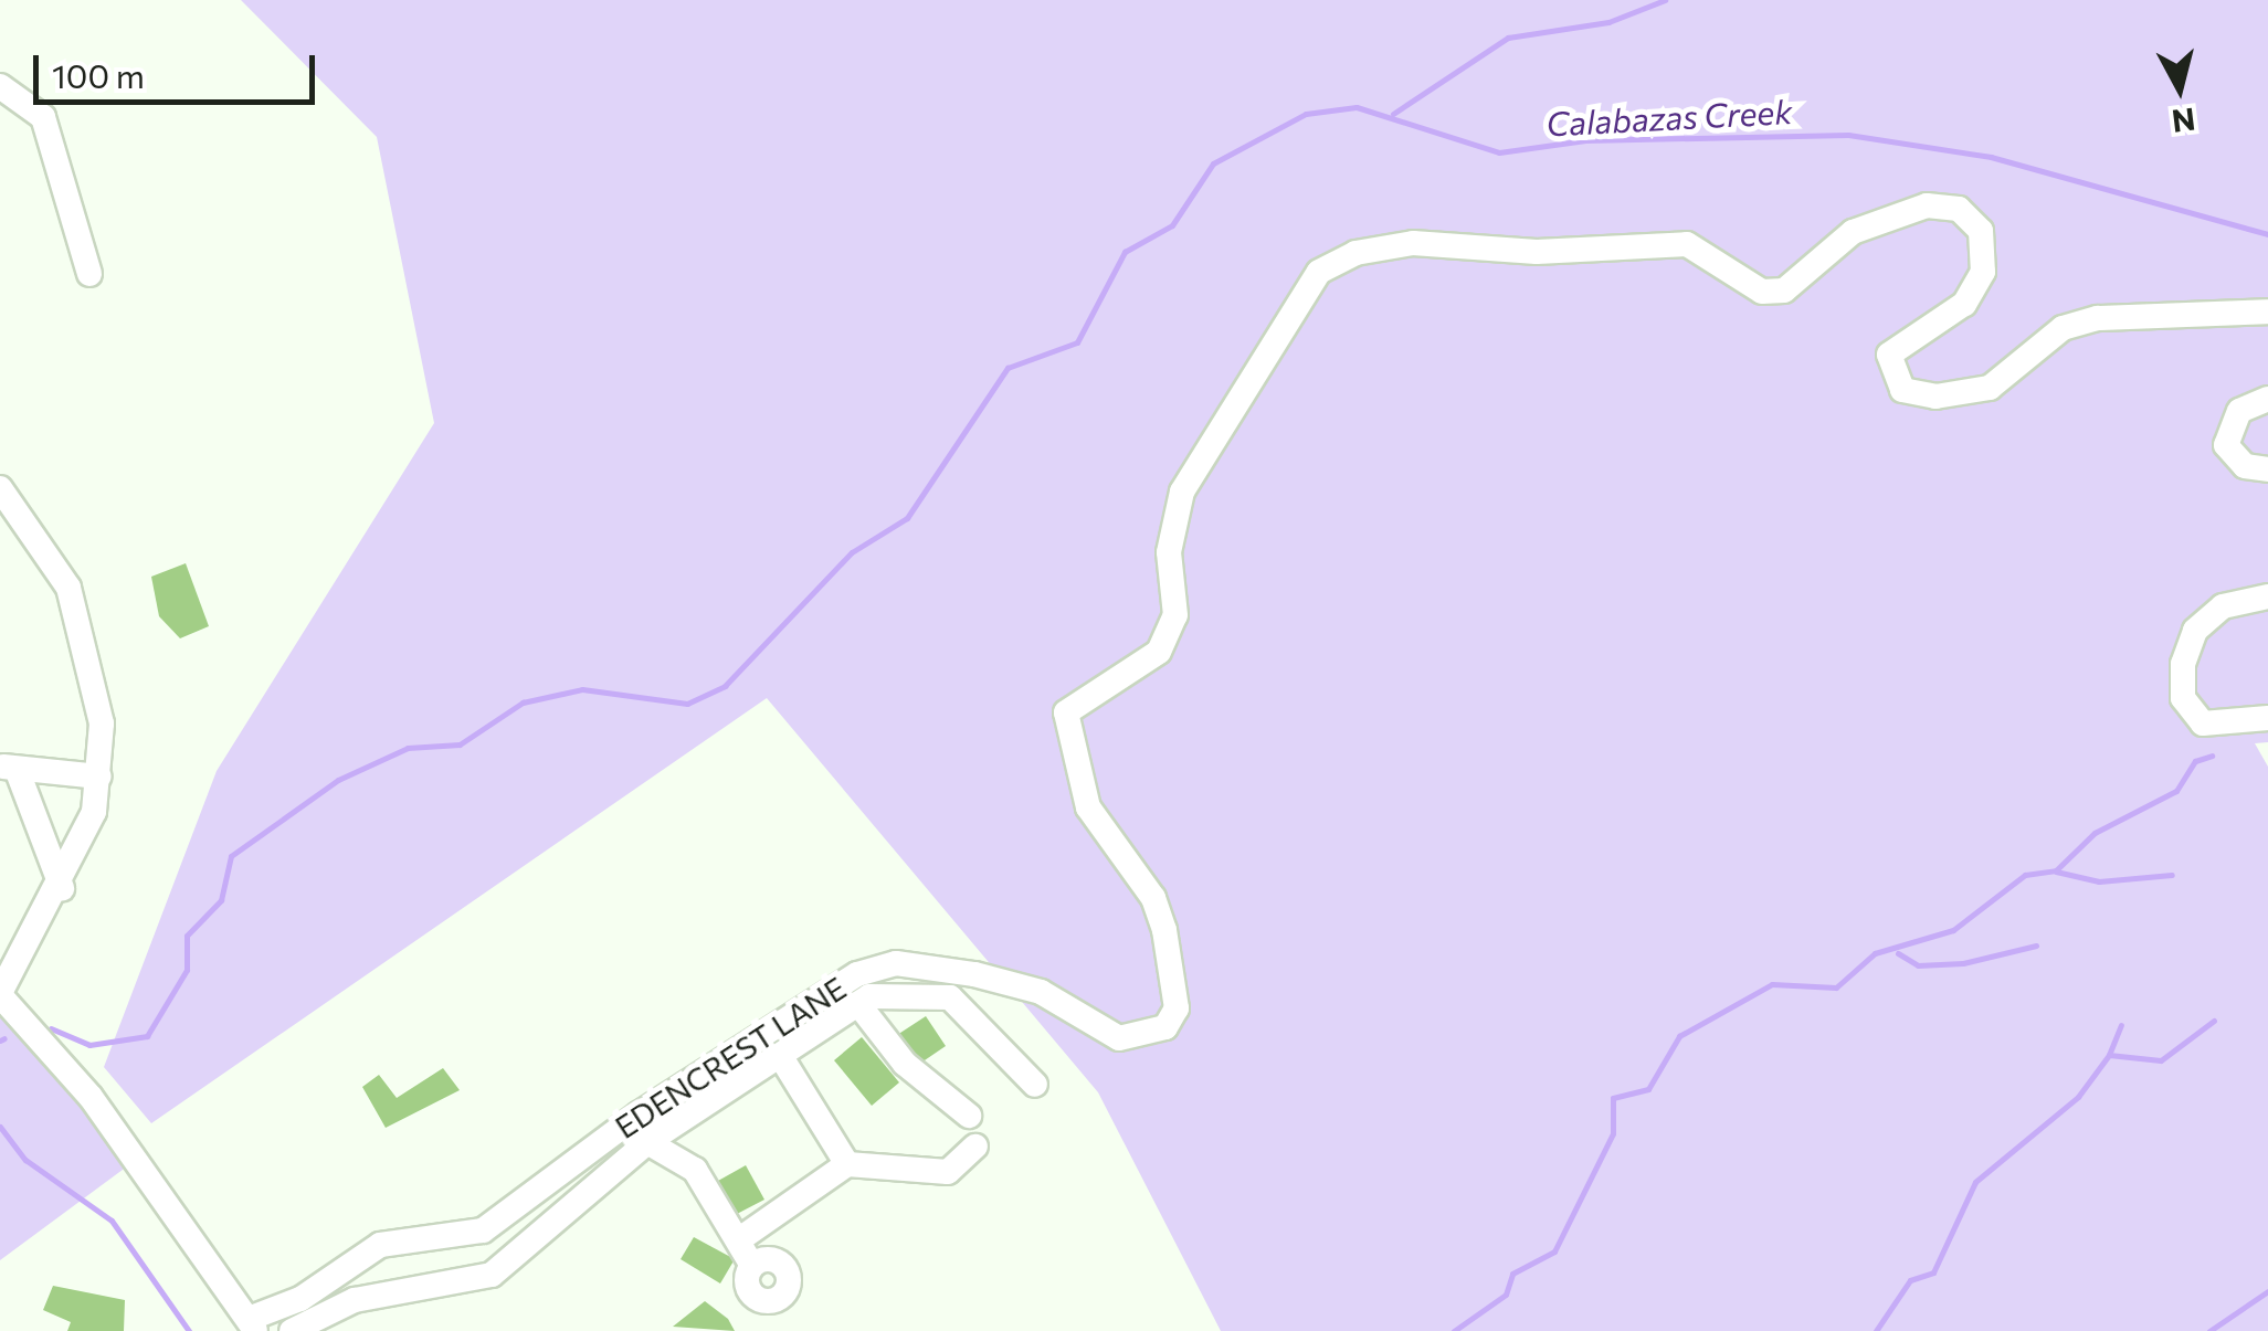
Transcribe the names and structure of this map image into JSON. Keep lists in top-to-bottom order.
{
  "streets": {
    "street": ["EDENCREST LANE"]
  },
  "water": ["Calabazas Creek"],
  "scale_bar": "100 m",
  "north": "bottom"
}
